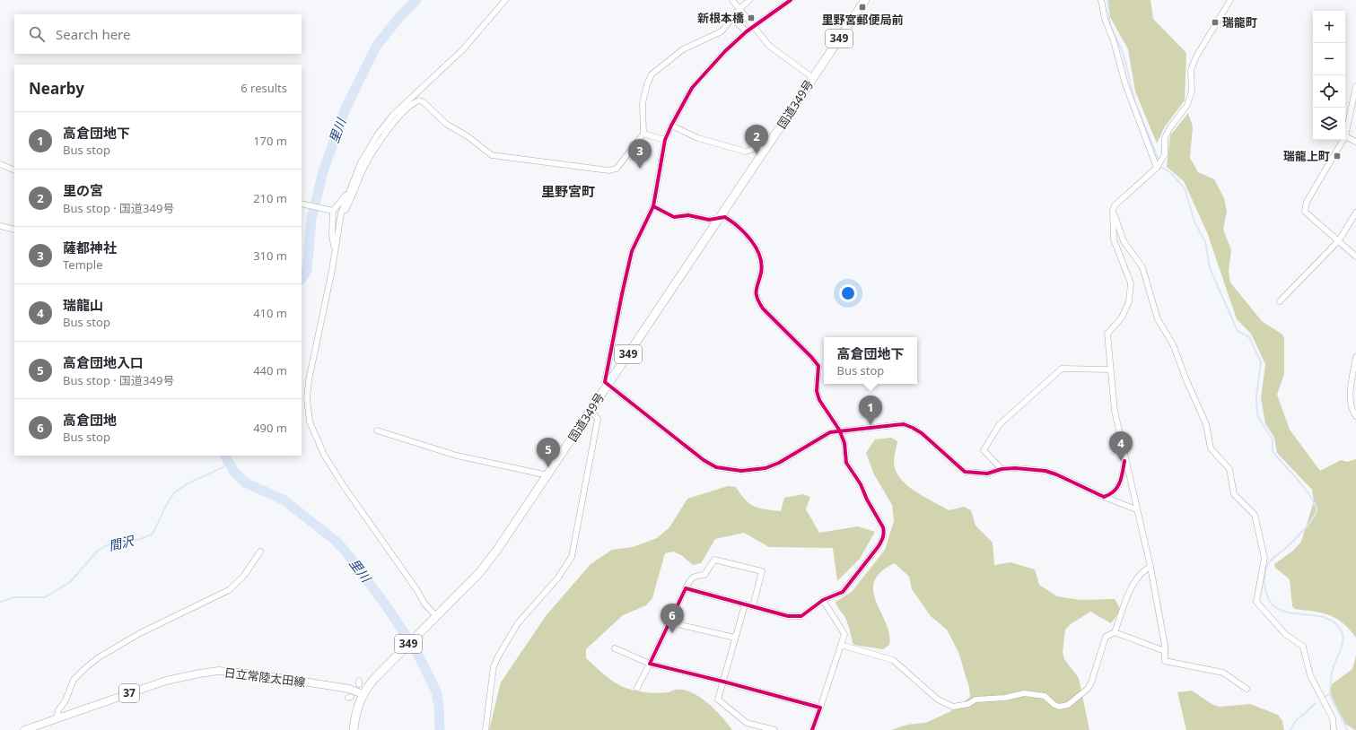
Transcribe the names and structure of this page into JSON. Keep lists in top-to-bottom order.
{
  "streets": {
    "highway": ["349", "国道349号"],
    "main road": ["日立常陸太田線", "37"]
  },
  "crossings": [
    ["国道349号", "日立常陸太田線"]
  ],
  "districts": ["里野宮町"],
  "water": ["里川", "間沢"],
  "places": {
    "transit": [
      "里野宮郵便局前",
      "新根本橋",
      "瑞龍町",
      "瑞龍上町"
    ]
  },
  "page": {
    "map_buttons": ["+", "−"],
    "search": "Search here",
    "heading": ["Nearby", "6 results"],
    "list": [
      {
        "mark": "1",
        "name": "高倉団地下",
        "note": "Bus stop",
        "value": "170 m"
      },
      {
        "mark": "2",
        "name": "里の宮",
        "note": "Bus stop · 国道349号",
        "value": "210 m"
      },
      {
        "mark": "3",
        "name": "薩都神社",
        "note": "Temple",
        "value": "310 m"
      },
      {
        "mark": "4",
        "name": "瑞龍山",
        "note": "Bus stop",
        "value": "410 m"
      },
      {
        "mark": "5",
        "name": "高倉団地入口",
        "note": "Bus stop · 国道349号",
        "value": "440 m"
      },
      {
        "mark": "6",
        "name": "高倉団地",
        "note": "Bus stop",
        "value": "490 m"
      }
    ],
    "pins": [
      "2",
      "3",
      "1",
      "4",
      "5",
      "6"
    ],
    "popup": ["高倉団地下", "Bus stop"]
  }
}
